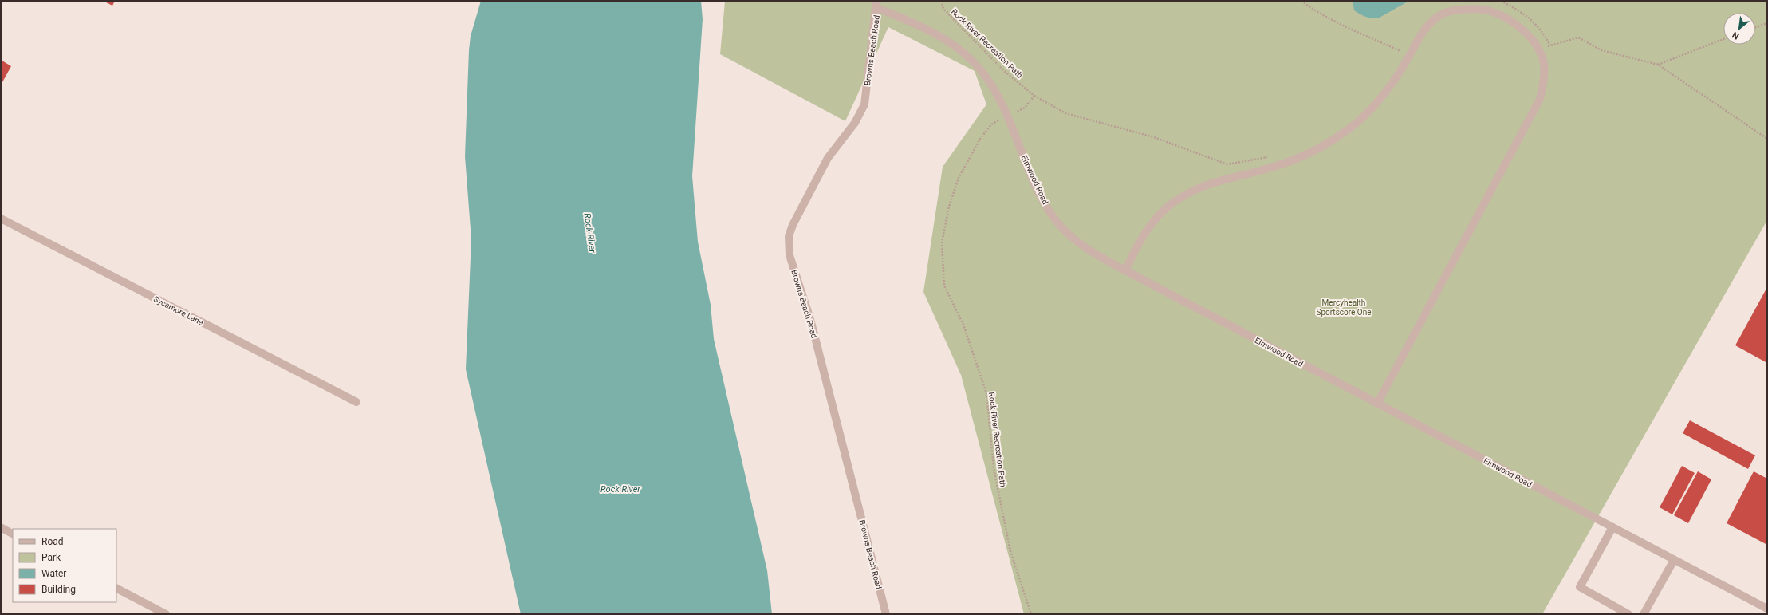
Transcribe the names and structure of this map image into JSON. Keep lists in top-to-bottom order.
{
  "streets": {
    "street": ["Browns Beach Road", "Elmwood Road", "Sycamore Lane"],
    "path": ["Rock River Recreation Path"]
  },
  "crossings": [
    ["Rock River Recreation Path", "Elmwood Road"],
    ["Browns Beach Road", "Elmwood Road"]
  ],
  "water": ["Rock River"],
  "parks": ["Mercyhealth Sportscore One"],
  "legend": [
    "Road",
    "Park",
    "Water",
    "Building"
  ],
  "north": "bottom left"
}
